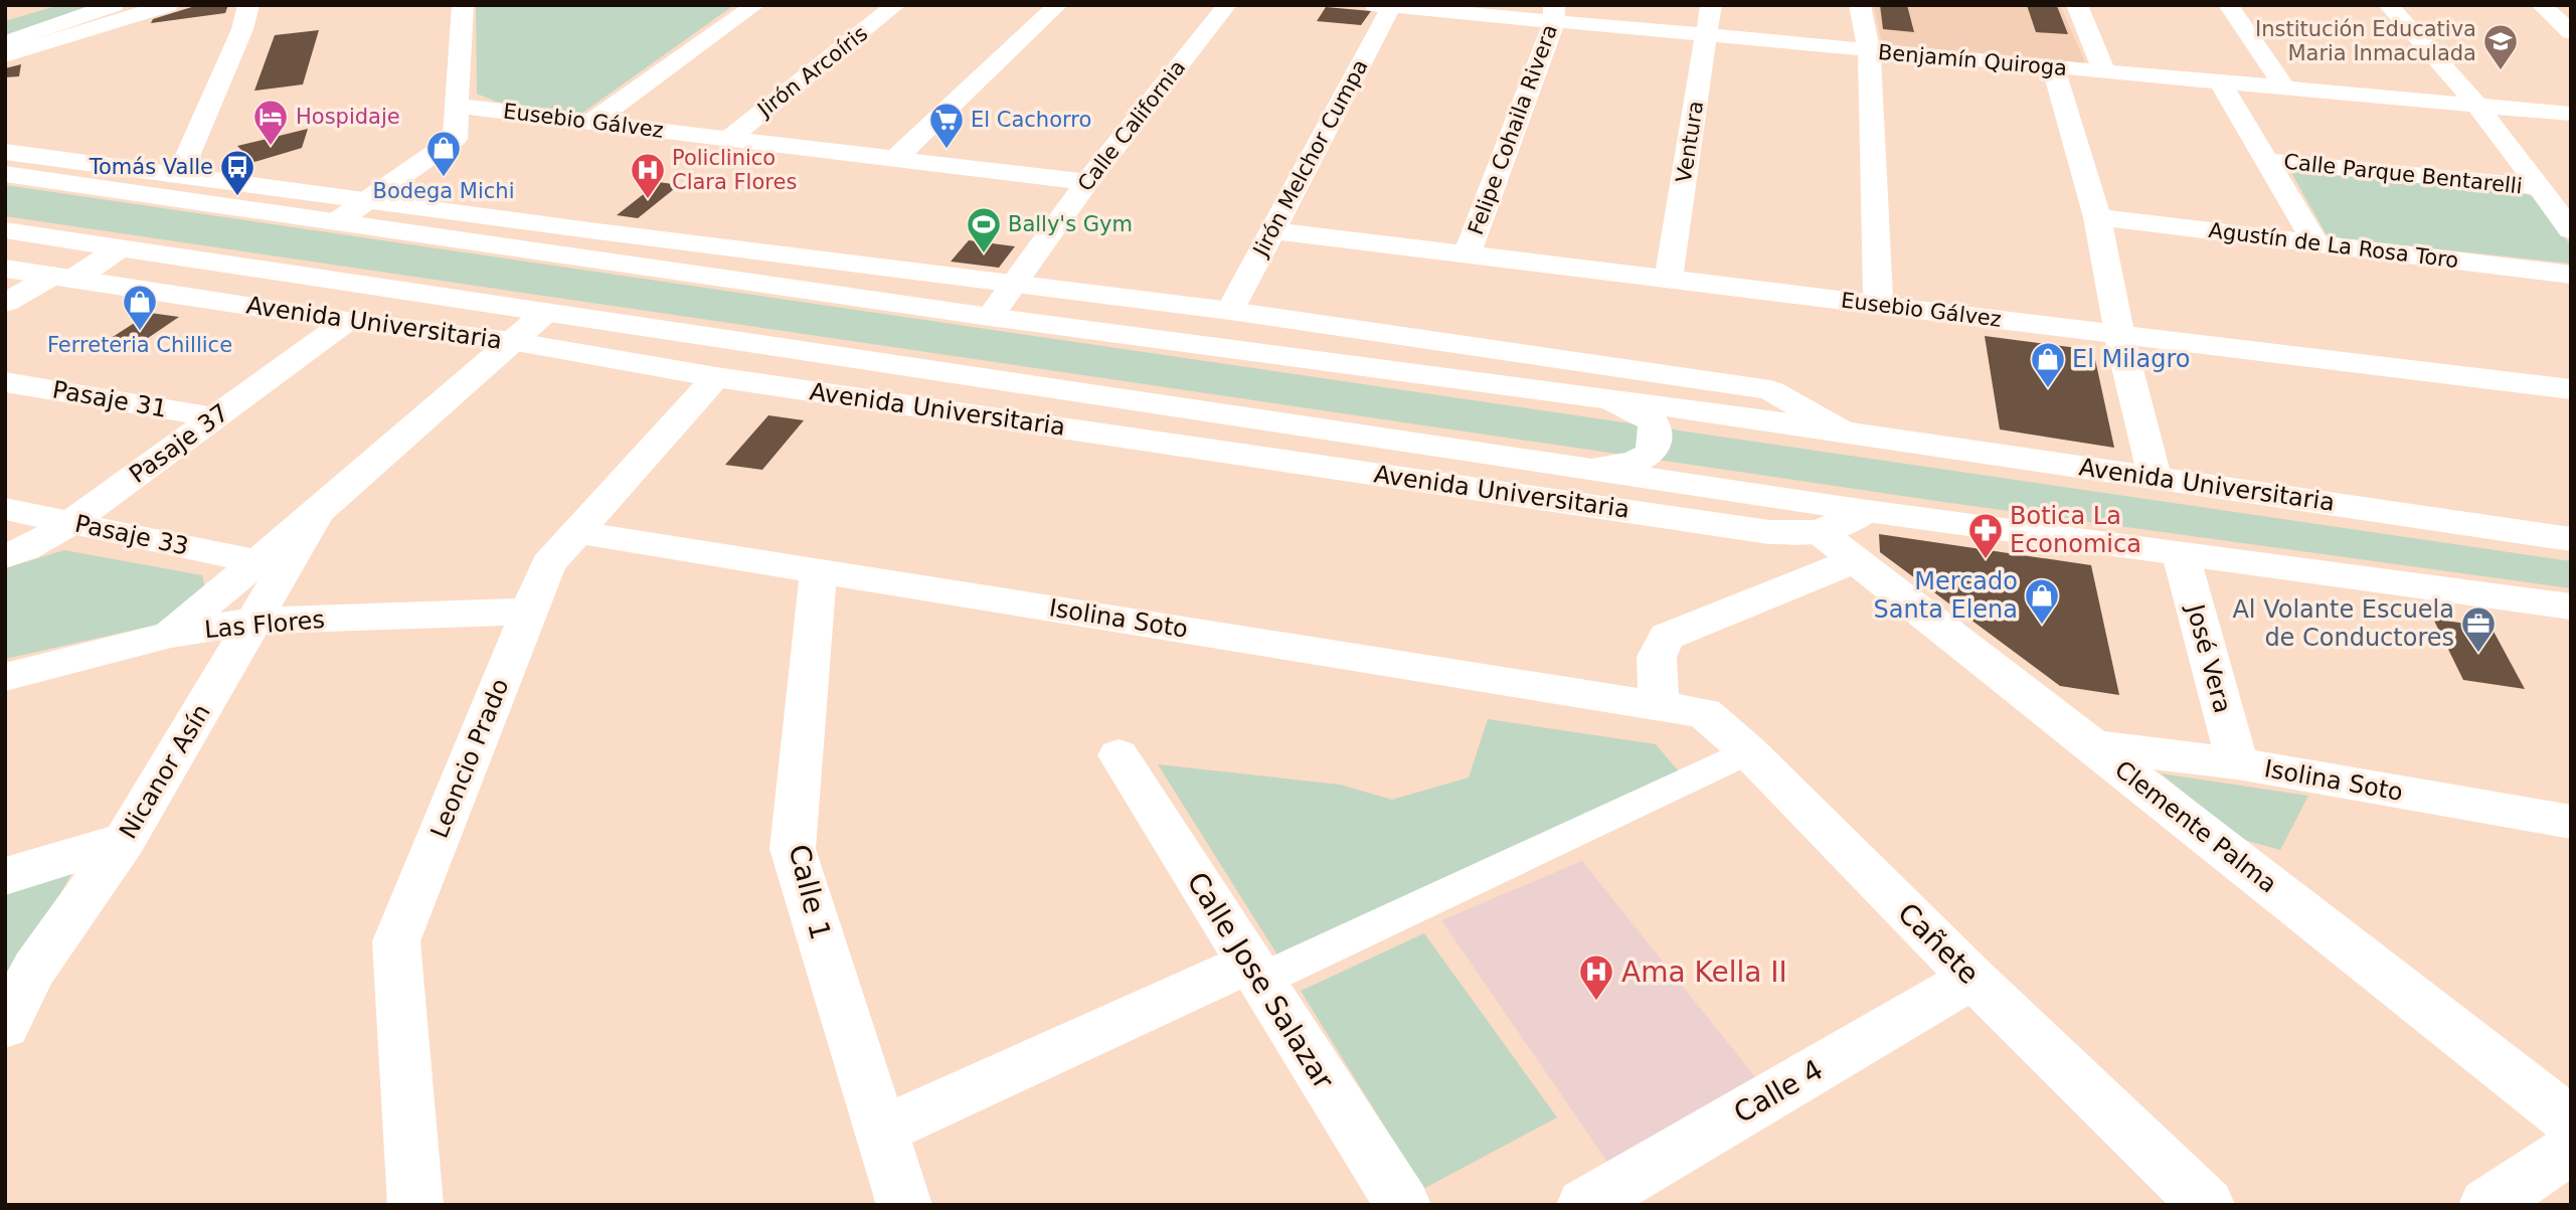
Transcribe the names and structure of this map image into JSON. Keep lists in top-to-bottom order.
{
  "streets": {
    "street": [
      "Benjamín Quiroga",
      "Jirón Arcoíris",
      "Eusebio Gálvez",
      "Calle California",
      "Felipe Cohaila Rivera",
      "Ventura",
      "Jirón Melchor Cumpa",
      "Calle Parque Bentarelli",
      "Agustín de La Rosa Toro",
      "Avenida Universitaria",
      "Pasaje 31",
      "Pasaje 37",
      "Pasaje 33",
      "Isolina Soto",
      "Las Flores",
      "José Vera",
      "Leoncio Prado",
      "Nicanor Asín",
      "Clemente Palma",
      "Calle 1",
      "Cañete",
      "Calle Jose Salazar",
      "Calle 4"
    ]
  },
  "crossings": [
    ["Benjamín Quiroga", "Felipe Cohaila Rivera"],
    ["Benjamín Quiroga", "Ventura"],
    ["Benjamín Quiroga", "Jirón Melchor Cumpa"],
    ["Jirón Arcoíris", "Eusebio Gálvez"],
    ["Eusebio Gálvez", "Calle California"],
    ["Eusebio Gálvez", "Felipe Cohaila Rivera"],
    ["Eusebio Gálvez", "Ventura"],
    ["Eusebio Gálvez", "Jirón Melchor Cumpa"],
    ["Calle California", "Avenida Universitaria"],
    ["Jirón Melchor Cumpa", "Avenida Universitaria"],
    ["Avenida Universitaria", "Pasaje 37"],
    ["Avenida Universitaria", "José Vera"],
    ["Avenida Universitaria", "Leoncio Prado"],
    ["Avenida Universitaria", "Nicanor Asín"],
    ["Avenida Universitaria", "Clemente Palma"],
    ["Pasaje 31", "Pasaje 37"],
    ["Pasaje 37", "Pasaje 33"],
    ["Pasaje 33", "Nicanor Asín"],
    ["Isolina Soto", "José Vera"],
    ["Isolina Soto", "Leoncio Prado"],
    ["Isolina Soto", "Clemente Palma"],
    ["Isolina Soto", "Calle 1"],
    ["Isolina Soto", "Cañete"],
    ["Las Flores", "Leoncio Prado"],
    ["Las Flores", "Nicanor Asín"],
    ["Cañete", "Calle 4"]
  ],
  "places": {
    "school or university": ["Institución Educativa Maria Inmaculada"],
    "hotel": ["Hospidaje"],
    "supermarket": ["El Cachorro"],
    "shop": [
      "Bodega Michi",
      "Ferreteria Chillice",
      "El Milagro",
      "Mercado Santa Elena"
    ],
    "bus stop": ["Tomás Valle"],
    "hospital": ["Policlinico Clara Flores", "Ama Kella II"],
    "sports": ["Bally's Gym"],
    "pharmacy": ["Botica La Economica"],
    "office": ["Al Volante Escuela de Conductores"]
  }
}
